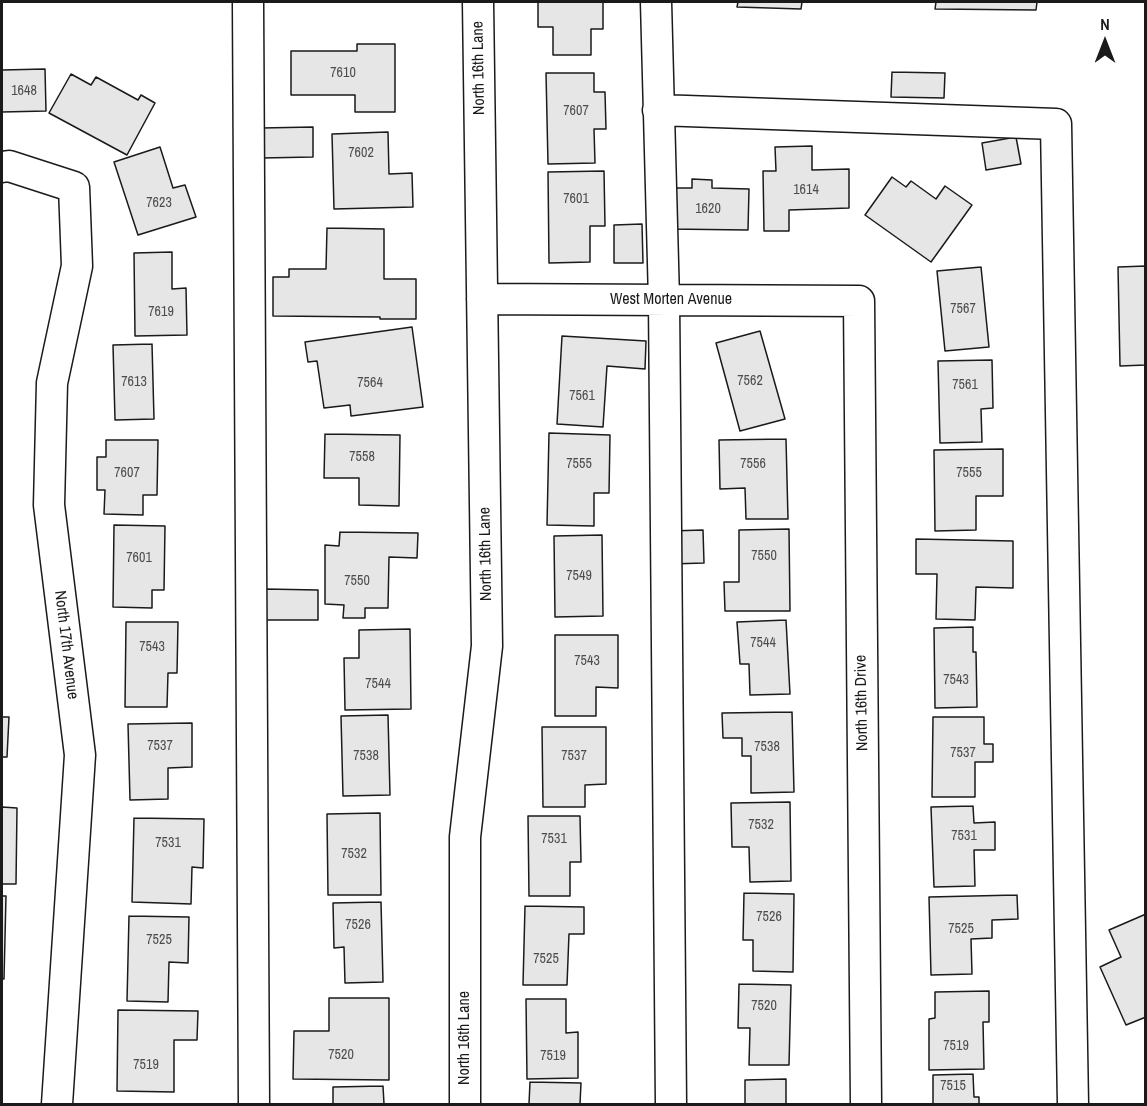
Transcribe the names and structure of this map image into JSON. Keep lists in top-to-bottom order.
{
  "streets": {
    "street": [
      "North 16th Lane",
      "West Morten Avenue",
      "North 17th Avenue",
      "North 16th Drive"
    ]
  },
  "crossings": [
    ["North 16th Lane", "West Morten Avenue"],
    ["West Morten Avenue", "North 16th Drive"]
  ],
  "house_numbers": [
    "7610",
    "1648",
    "7607",
    "7602",
    "1614",
    "7601",
    "7623",
    "1620",
    "7567",
    "7619",
    "7562",
    "7613",
    "7564",
    "7561",
    "7561",
    "7558",
    "7555",
    "7556",
    "7607",
    "7555",
    "7550",
    "7601",
    "7549",
    "7550",
    "7544",
    "7543",
    "7543",
    "7543",
    "7544",
    "7537",
    "7538",
    "7537",
    "7538",
    "7537",
    "7532",
    "7531",
    "7531",
    "7531",
    "7532",
    "7526",
    "7526",
    "7525",
    "7525",
    "7525",
    "7520",
    "7519",
    "7520",
    "7519",
    "7519",
    "7515"
  ],
  "north": "top"
}
